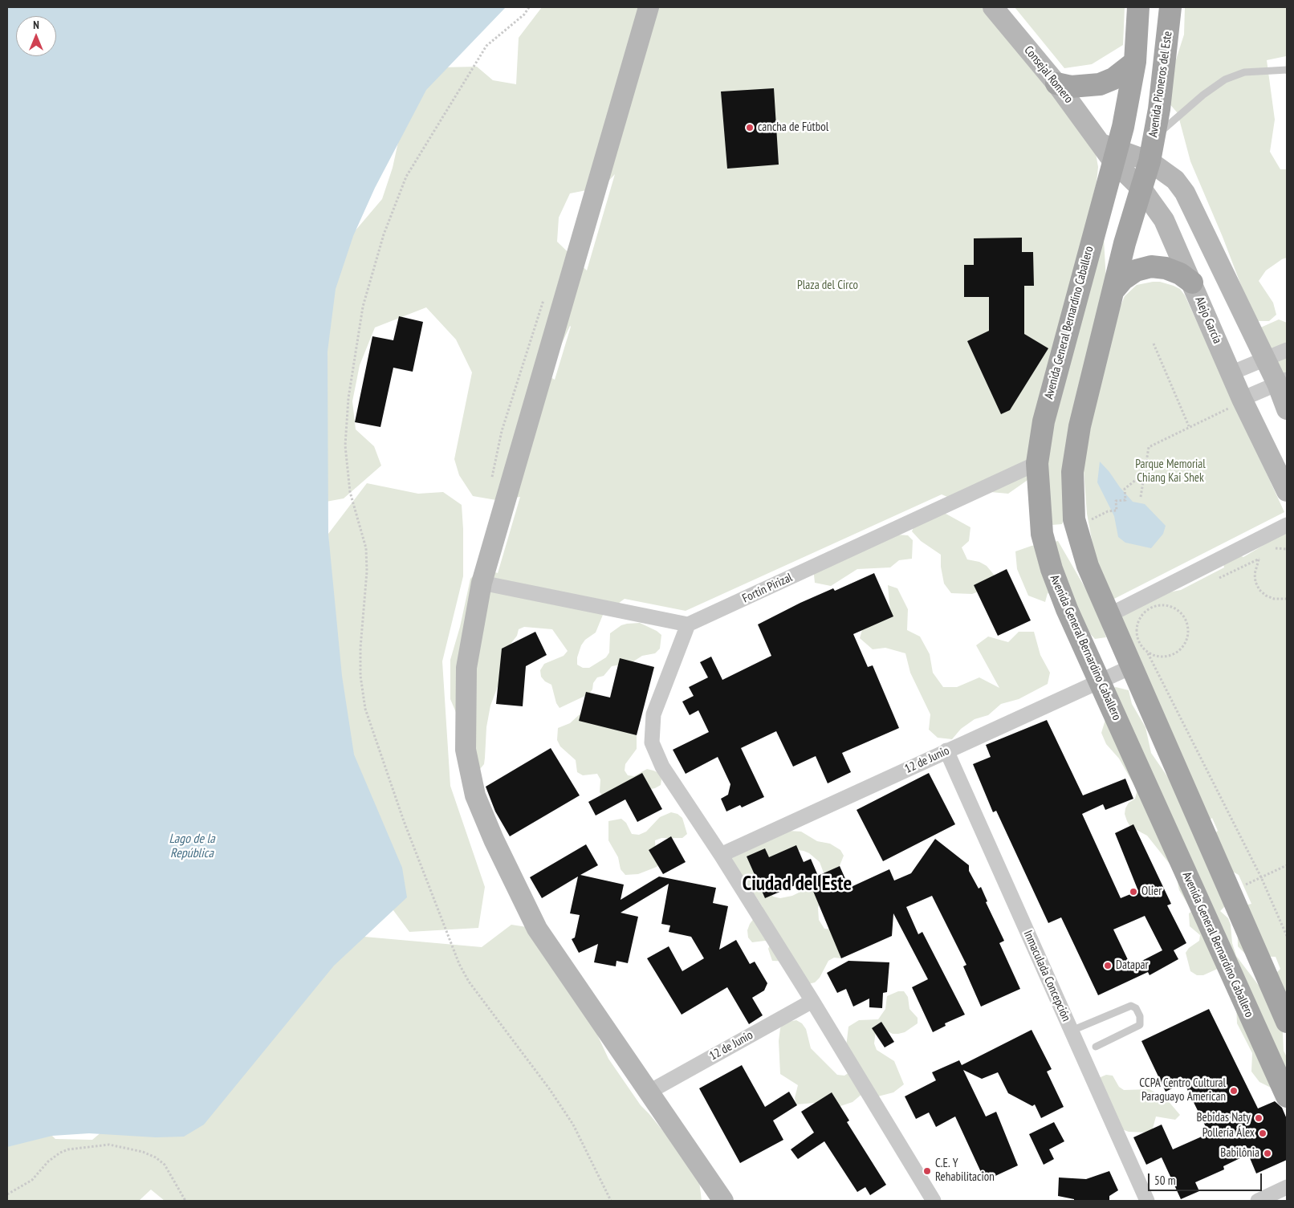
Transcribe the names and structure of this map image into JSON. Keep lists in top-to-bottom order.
{
  "streets": {
    "main road": ["Avenida Pioneros del Este", "Avenida General Bernardino Caballero"],
    "street": [
      "Consejal Romero",
      "Alejo García",
      "Fortín Pirizal",
      "12 de Junio",
      "Inmaculada Concepción"
    ]
  },
  "crossings": [
    ["Consejal Romero", "Alejo García"],
    ["Consejal Romero", "Avenida General Bernardino Caballero"],
    ["Alejo García", "Avenida General Bernardino Caballero"],
    ["Avenida General Bernardino Caballero", "Fortín Pirizal"],
    ["Avenida General Bernardino Caballero", "12 de Junio"],
    ["12 de Junio", "Inmaculada Concepción"]
  ],
  "districts": ["Ciudad del Este"],
  "water": ["Lago de la República"],
  "parks": ["Plaza del Circo", "Parque Memorial Chiang Kai Shek"],
  "places": [
    "cancha de Fútbol",
    "Olier",
    "Datapar",
    "CCPA Centro Cultural Paraguayo American",
    "Bebidas Naty",
    "Pollería Álex",
    "Babilônia",
    "C.E. Y Rehabilitacion"
  ],
  "scale_bar": "50 m",
  "north": "top"
}
